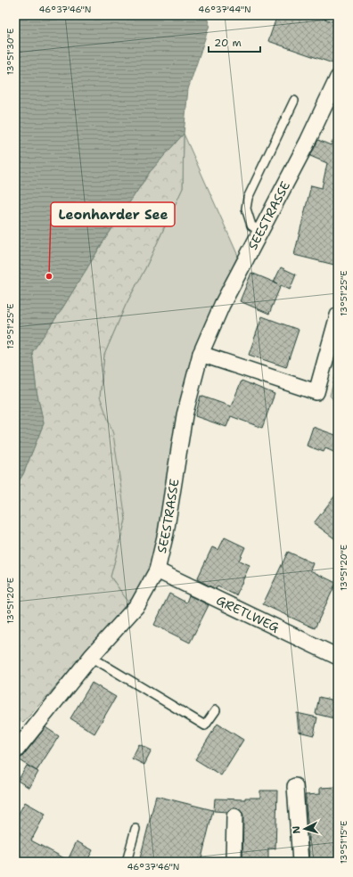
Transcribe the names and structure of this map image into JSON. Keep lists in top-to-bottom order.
{
  "streets": {
    "street": ["SEESTRASSE", "GRETLWEG"]
  },
  "crossings": [
    ["SEESTRASSE", "GRETLWEG"]
  ],
  "places": ["Leonharder See"],
  "scale_bar": "20 m",
  "north": "left",
  "coordinates": [
    "46°37'46\"N",
    "46°37'44\"N",
    "13°51'30\"E",
    "13°51'25\"E",
    "13°51'20\"E",
    "13°51'15\"E"
  ]
}
